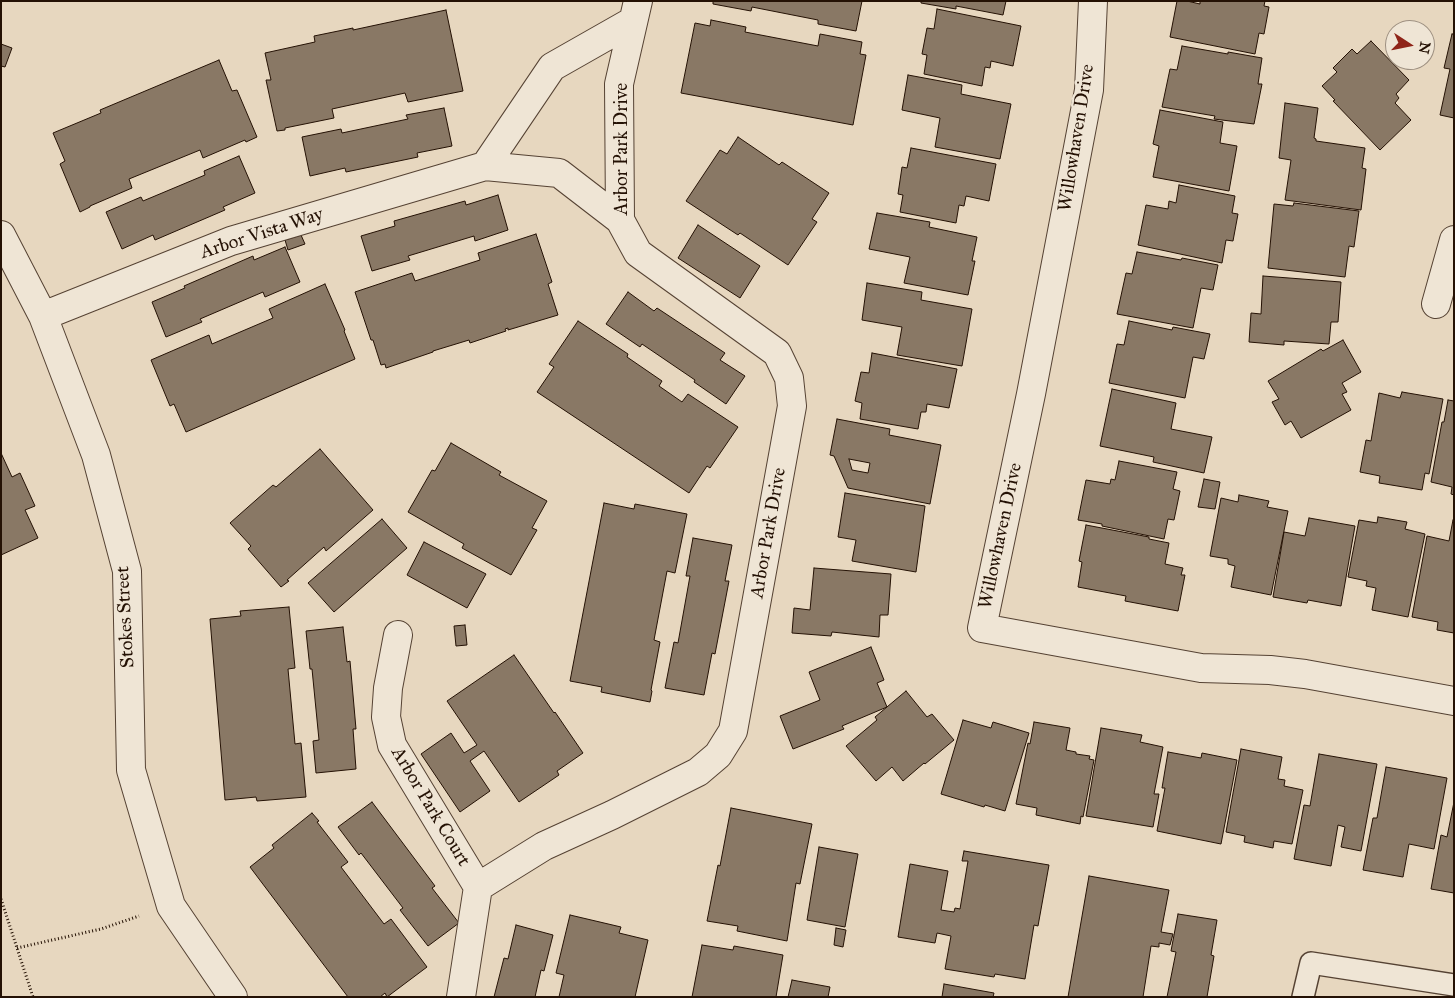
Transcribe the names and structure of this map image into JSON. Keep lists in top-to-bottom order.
{
  "streets": {
    "street": [
      "Willowhaven Drive",
      "Arbor Park Drive",
      "Arbor Vista Way",
      "Stokes Street",
      "Arbor Park Court"
    ]
  },
  "crossings": [
    ["Arbor Park Drive", "Arbor Vista Way"],
    ["Arbor Park Drive", "Arbor Park Court"],
    ["Arbor Vista Way", "Stokes Street"]
  ],
  "north": "right"
}
